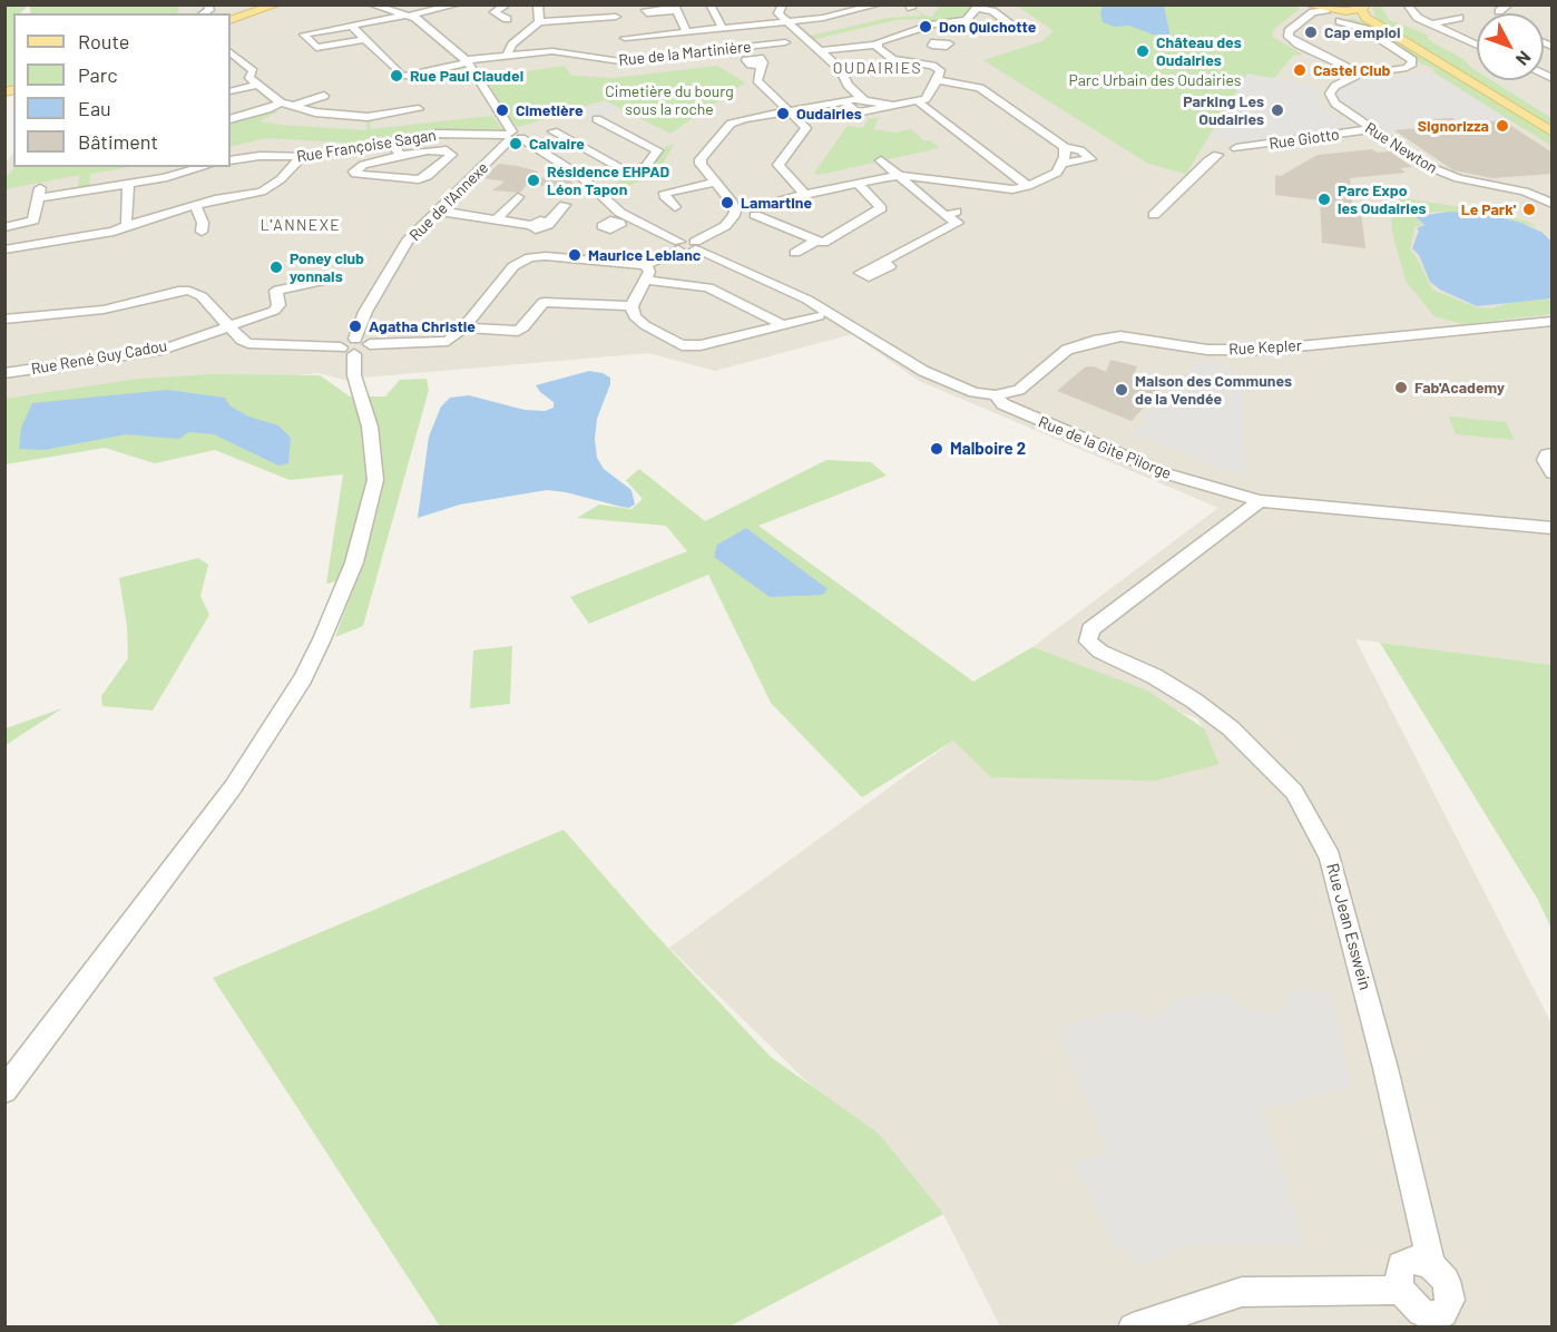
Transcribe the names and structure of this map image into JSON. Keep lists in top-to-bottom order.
{
  "streets": {
    "street": [
      "Rue de la Martinière",
      "Rue Giotto",
      "Rue Françoise Sagan",
      "Rue Newton",
      "Rue de l'Annexe",
      "Rue Kepler",
      "Rue René Guy Cadou",
      "Rue de la Gite Pilorge",
      "Rue Jean Esswein"
    ]
  },
  "crossings": [
    ["Rue Giotto", "Rue Newton"],
    ["Rue Françoise Sagan", "Rue de l'Annexe"],
    ["Rue Kepler", "Rue de la Gite Pilorge"],
    ["Rue de la Gite Pilorge", "Rue Jean Esswein"]
  ],
  "districts": ["OUDAIRIES", "L'ANNEXE"],
  "parks": ["Parc Urbain des Oudairies", "Cimetière du bourg sous la roche"],
  "places": [
    "Don Quichotte",
    "Cap emploi",
    "Château des Oudairies",
    "Castel Club",
    "Rue Paul Claudel",
    "Cimetière",
    "Parking Les Oudairies",
    "Oudairies",
    "Signorizza",
    "Calvaire",
    "Résidence EHPAD Léon Tapon",
    "Parc Expo les Oudairies",
    "Lamartine",
    "Le Park'",
    "Maurice Leblanc",
    "Poney club yonnais",
    "Agatha Christie",
    "Fab'Academy",
    "Maison des Communes de la Vendée",
    "Malboire 2"
  ],
  "legend": [
    "Route",
    "Parc",
    "Eau",
    "Bâtiment"
  ],
  "north": "bottom right"
}
